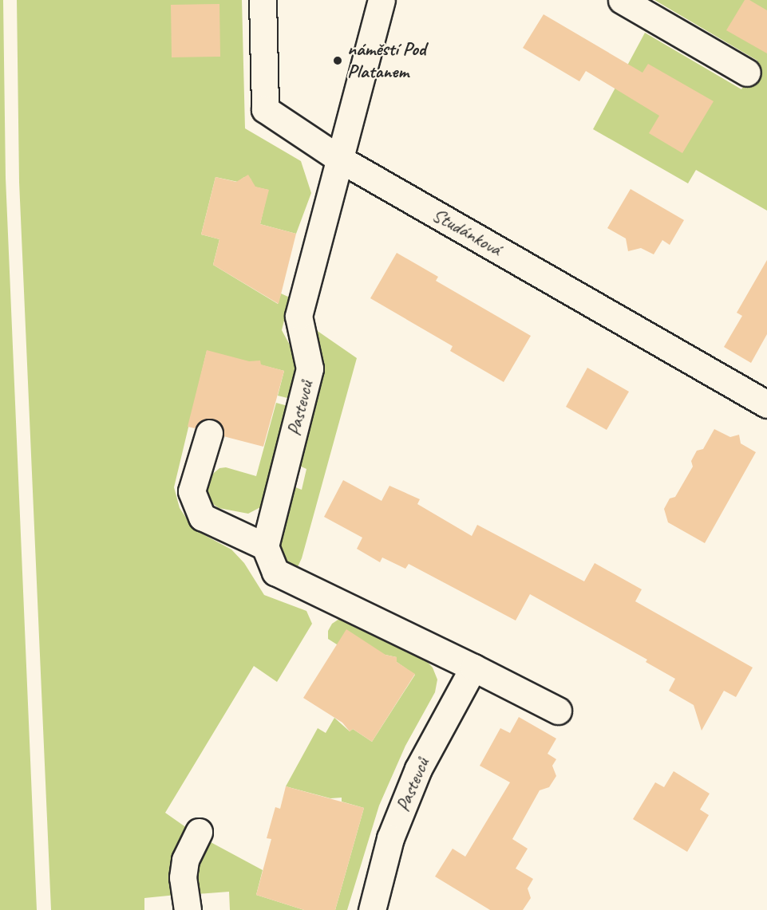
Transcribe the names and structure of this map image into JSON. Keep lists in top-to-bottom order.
{
  "streets": {
    "street": ["Studánková", "Pastevců"]
  },
  "crossings": [
    ["Studánková", "Pastevců"]
  ],
  "places": ["náměstí Pod Platanem"]
}
